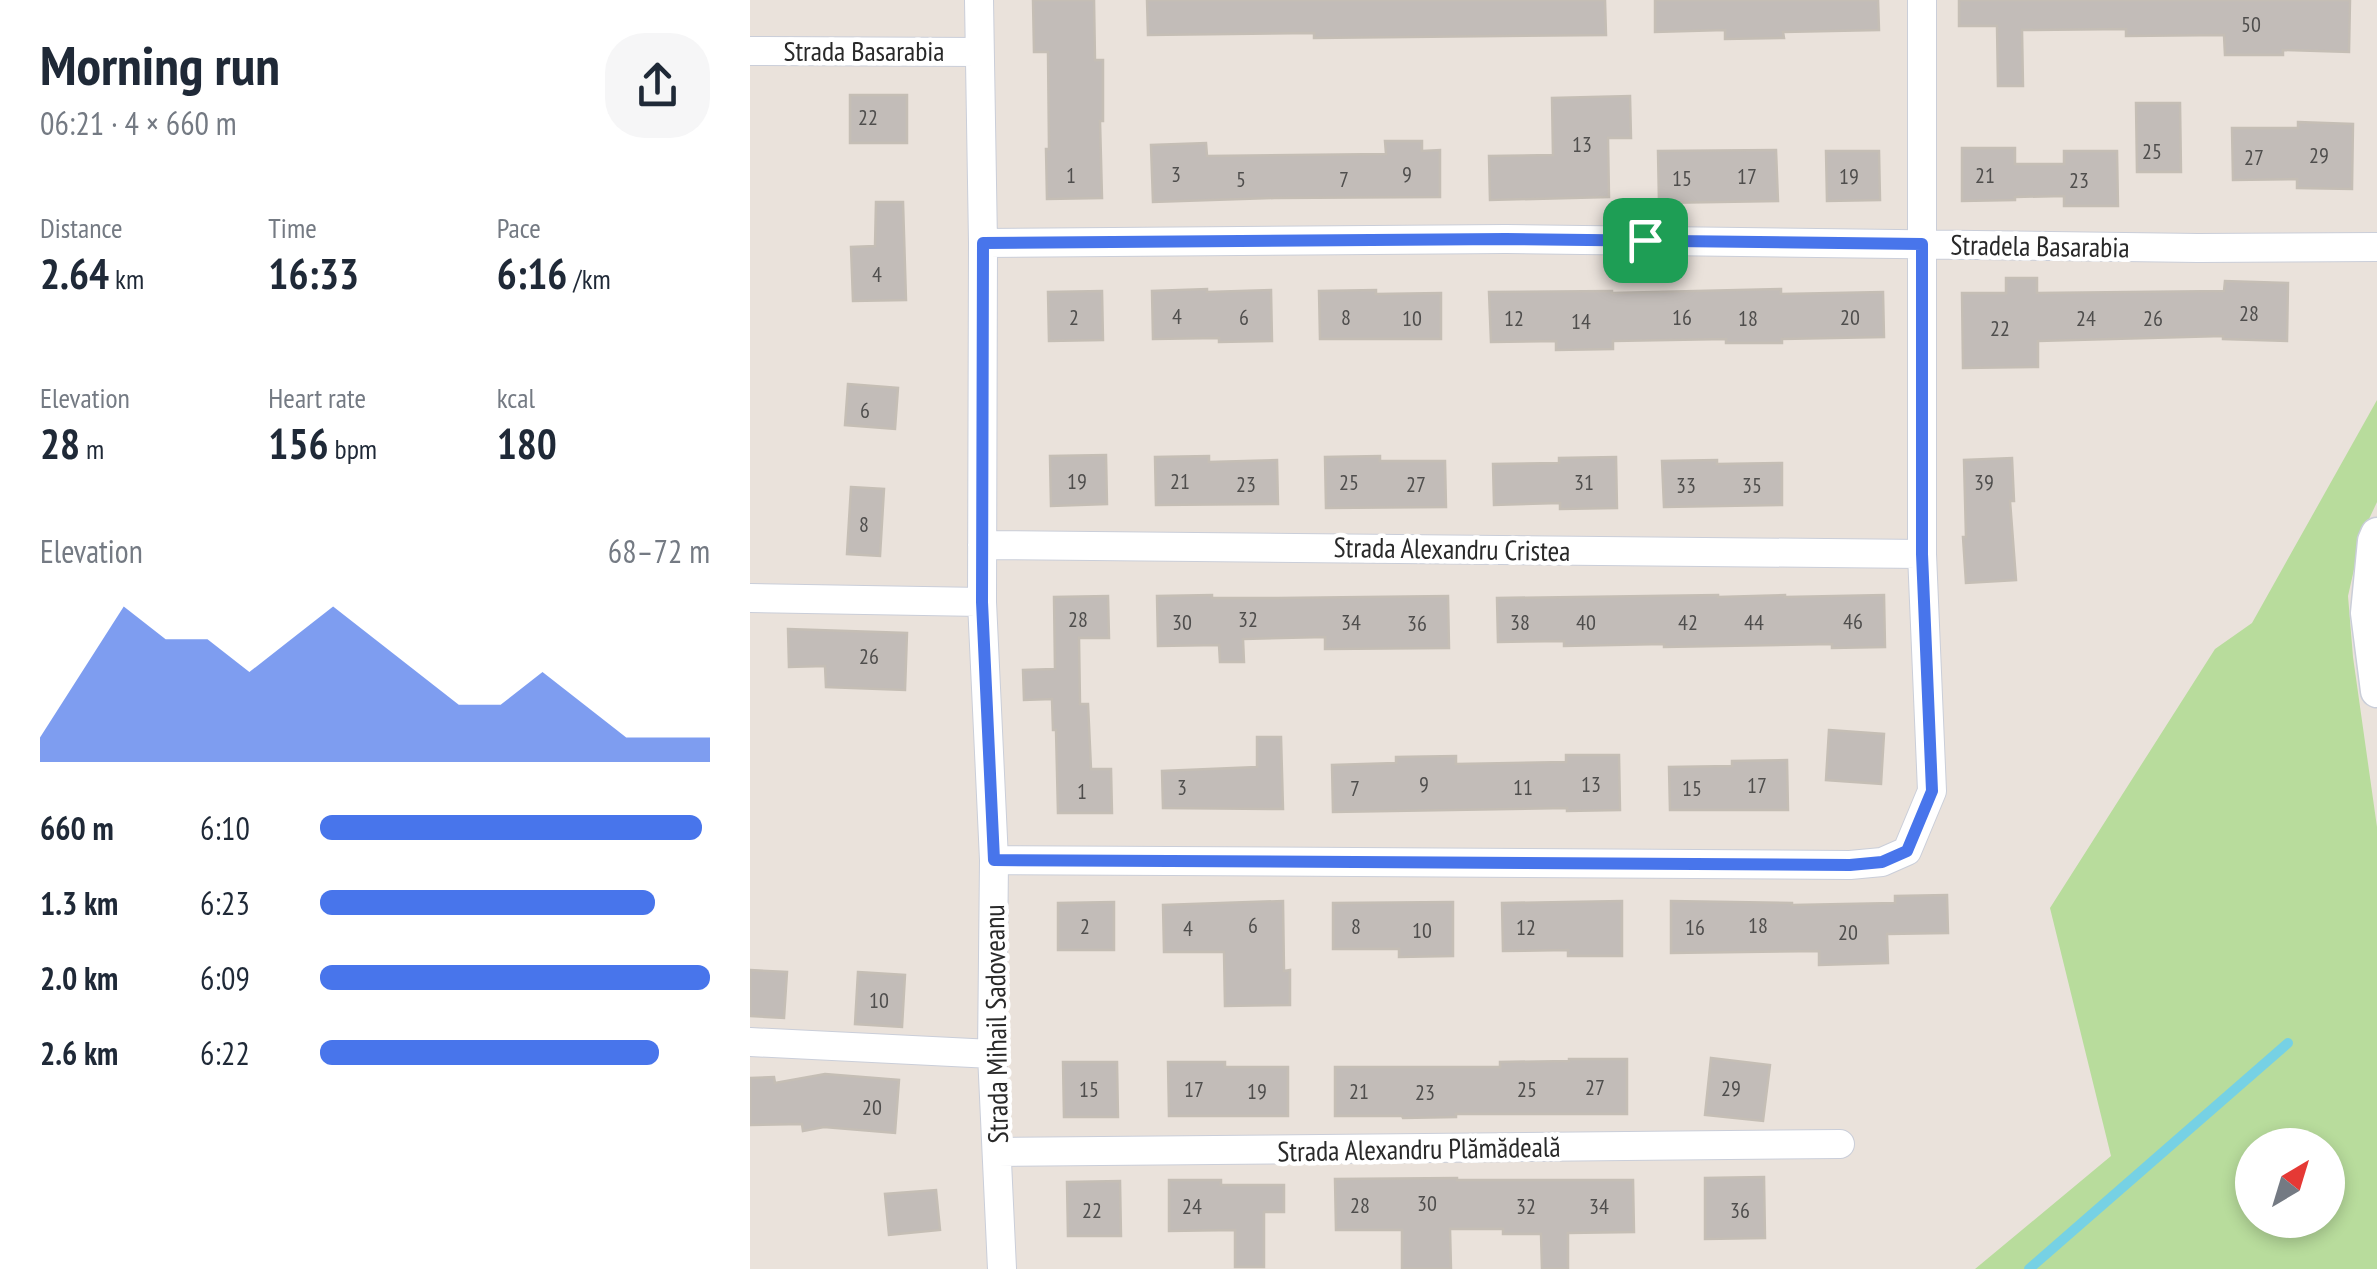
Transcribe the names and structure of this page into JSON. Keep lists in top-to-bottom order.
{
  "streets": {
    "street": [
      "Strada Basarabia",
      "Stradela Basarabia",
      "Strada Alexandru Cristea",
      "Strada Mihail Sadoveanu",
      "Strada Alexandru Plămădeală"
    ]
  },
  "crossings": [
    ["Strada Basarabia", "Strada Mihail Sadoveanu"],
    ["Stradela Basarabia", "Strada Mihail Sadoveanu"],
    ["Strada Alexandru Cristea", "Strada Mihail Sadoveanu"],
    ["Strada Mihail Sadoveanu", "Strada Alexandru Plămădeală"]
  ],
  "house_numbers": [
    "50",
    "22",
    "13",
    "25",
    "29",
    "27",
    "3",
    "9",
    "1",
    "21",
    "17",
    "19",
    "15",
    "5",
    "7",
    "23",
    "4",
    "28",
    "4",
    "2",
    "6",
    "8",
    "16",
    "20",
    "10",
    "12",
    "18",
    "24",
    "26",
    "14",
    "22",
    "6",
    "19",
    "21",
    "25",
    "31",
    "39",
    "23",
    "27",
    "33",
    "35",
    "8",
    "28",
    "32",
    "46",
    "30",
    "34",
    "38",
    "40",
    "42",
    "44",
    "36",
    "26",
    "9",
    "13",
    "17",
    "3",
    "11",
    "7",
    "15",
    "1",
    "6",
    "18",
    "2",
    "8",
    "12",
    "16",
    "4",
    "10",
    "20",
    "10",
    "27",
    "29",
    "15",
    "17",
    "25",
    "19",
    "21",
    "23",
    "20",
    "30",
    "28",
    "24",
    "32",
    "34",
    "22",
    "36"
  ],
  "north": "top right",
  "page": {
    "heading": ["Morning run", "06:21 · 4 × 660 m"],
    "stats": [
      ["Distance", "2.64 km"],
      ["Time", "16:33"],
      ["Pace", "6:16 /km"],
      ["Elevation", "28 m"],
      ["Heart rate", "156 bpm"],
      ["kcal", "180"]
    ],
    "chart": ["Elevation", "68–72 m"],
    "list": [
      {
        "name": "660 m",
        "note": "6:10"
      },
      {
        "name": "1.3 km",
        "note": "6:23"
      },
      {
        "name": "2.0 km",
        "note": "6:09"
      },
      {
        "name": "2.6 km",
        "note": "6:22"
      }
    ]
  }
}
